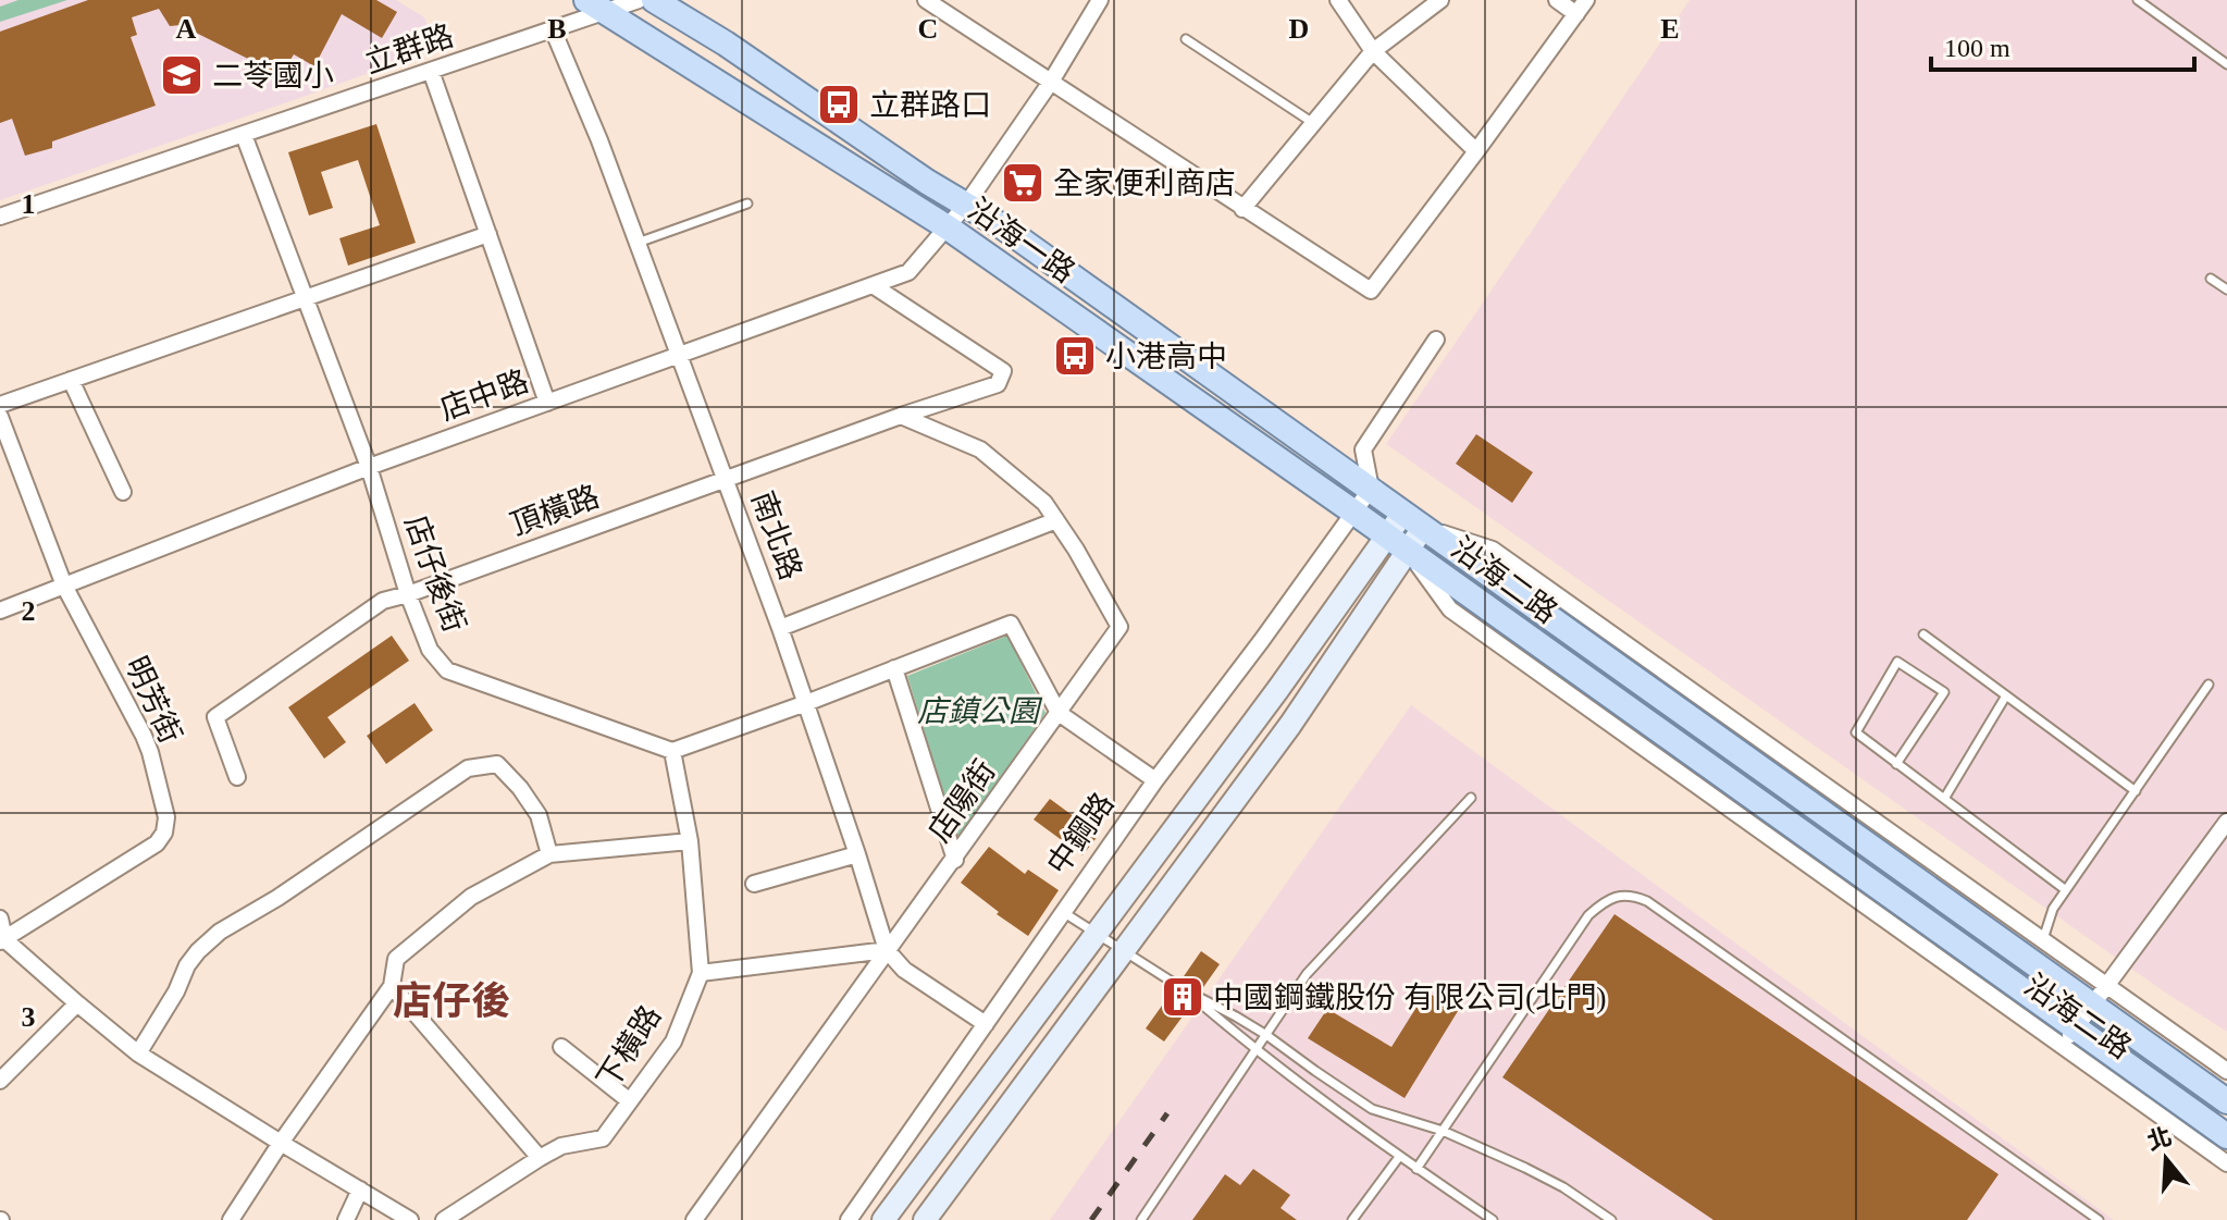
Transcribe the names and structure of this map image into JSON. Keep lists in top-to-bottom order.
{
  "streets": {
    "main road": ["沿海一路", "沿海二路"],
    "street": [
      "立群路",
      "店中路",
      "頂橫路",
      "南北路",
      "店仔後街",
      "明芳街",
      "店陽街",
      "中鋼路",
      "下橫路"
    ]
  },
  "crossings": [
    ["立群路", "沿海一路"],
    ["立群路", "南北路"],
    ["立群路", "店仔後街"],
    ["沿海一路", "店中路"],
    ["沿海一路", "沿海二路"],
    ["沿海一路", "中鋼路"],
    ["店中路", "頂橫路"],
    ["店中路", "南北路"],
    ["店中路", "店仔後街"],
    ["店中路", "明芳街"],
    ["頂橫路", "南北路"],
    ["頂橫路", "店仔後街"],
    ["頂橫路", "店陽街"],
    ["南北路", "店陽街"],
    ["店仔後街", "下橫路"]
  ],
  "districts": ["店仔後"],
  "parks": ["店鎮公園"],
  "places": {
    "school or university": ["二苓國小"],
    "bus stop": ["立群路口", "小港高中"],
    "supermarket": ["全家便利商店"],
    "building": ["中國鋼鐵股份 有限公司(北門)"]
  },
  "scale_bar": "100 m",
  "north": "top",
  "grid": {
    "columns": [
      "A",
      "B",
      "C",
      "D",
      "E"
    ],
    "rows": ["1", "2", "3"]
  }
}
